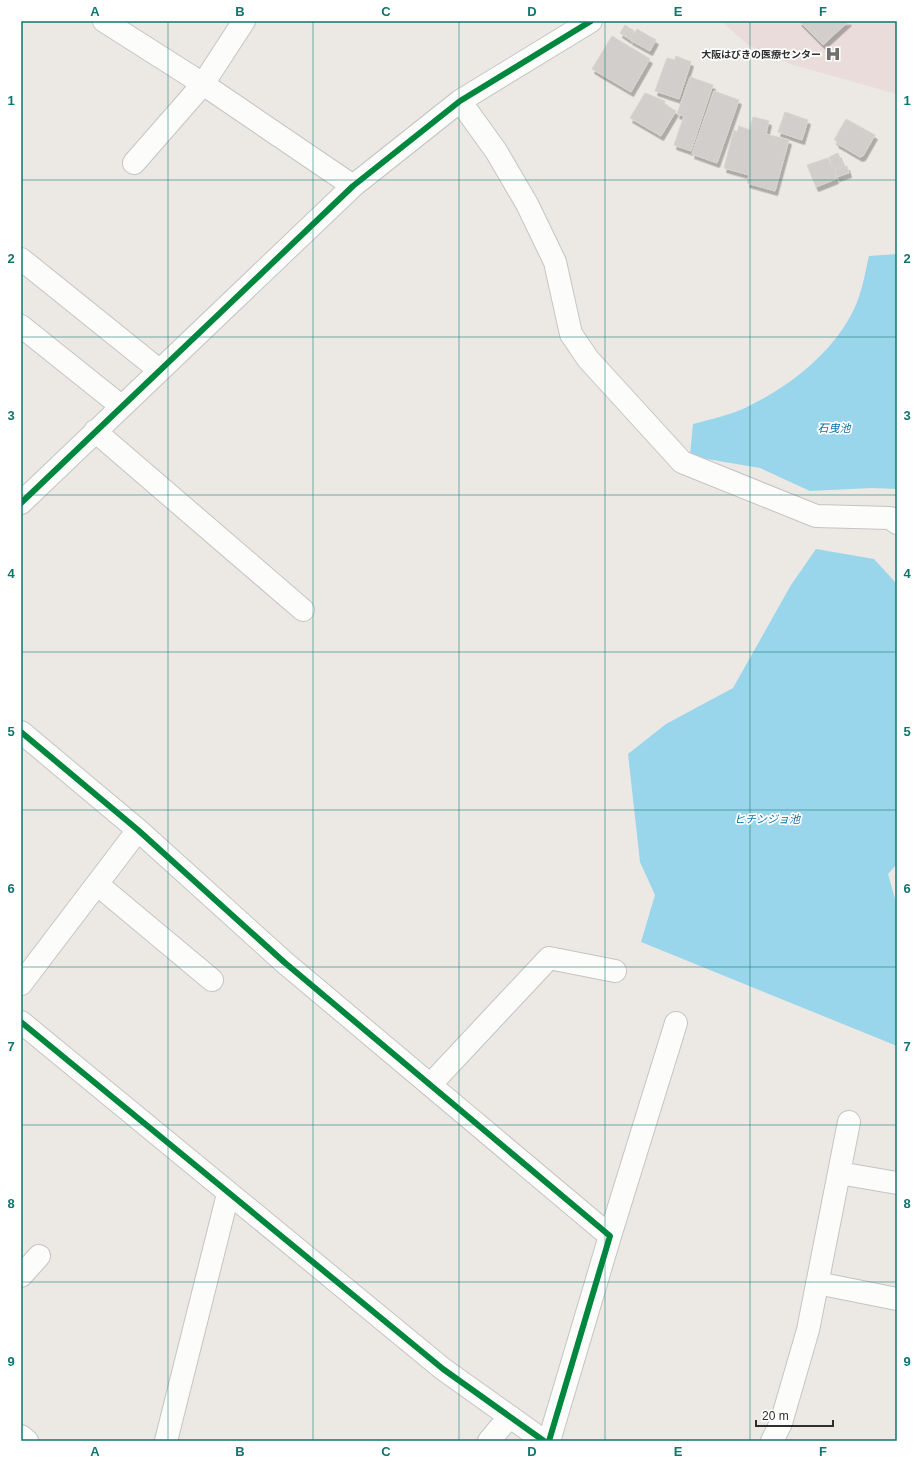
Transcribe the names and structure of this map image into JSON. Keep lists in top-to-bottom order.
{
  "water": ["石曳池", "ヒチンジョ池"],
  "places": {
    "hospital": ["大阪はびきの医療センター"]
  },
  "scale_bar": "20 m",
  "grid": {
    "columns": [
      "A",
      "B",
      "C",
      "D",
      "E",
      "F"
    ],
    "rows": [
      "1",
      "2",
      "3",
      "4",
      "5",
      "6",
      "7",
      "8",
      "9"
    ]
  }
}
